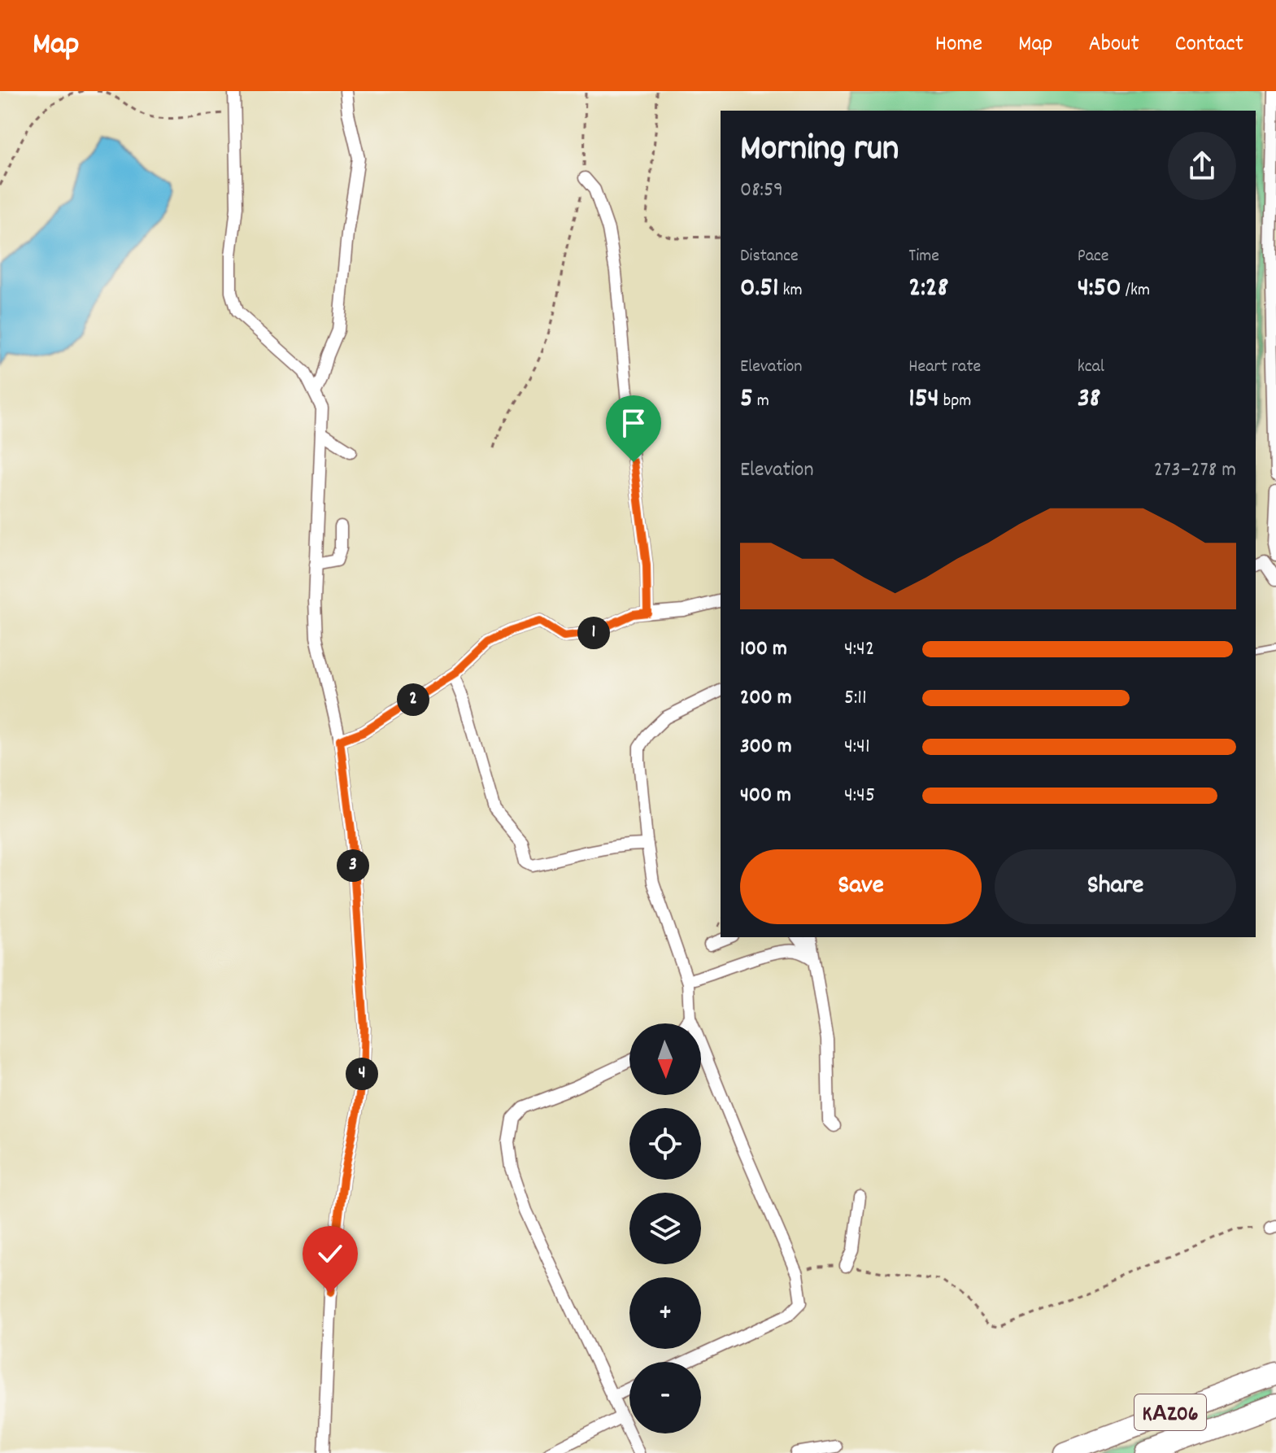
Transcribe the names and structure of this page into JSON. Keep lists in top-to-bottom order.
{
  "streets": {
    "highway": ["KАZ06"]
  },
  "north": "bottom",
  "page": {
    "header": "Map",
    "nav": [
      "Home",
      "Map",
      "About",
      "Contact"
    ],
    "heading": ["Morning run", "08:59"],
    "stats": [
      ["Distance", "0.51 km"],
      ["Time", "2:28"],
      ["Pace", "4:50 /km"],
      ["Elevation", "5 m"],
      ["Heart rate", "154 bpm"],
      ["kcal", "38"]
    ],
    "chart": ["Elevation", "273–278 m"],
    "pins": [
      "1",
      "2",
      "3",
      "4"
    ],
    "list": [
      {
        "name": "100 m",
        "note": "4:42"
      },
      {
        "name": "200 m",
        "note": "5:11"
      },
      {
        "name": "300 m",
        "note": "4:41"
      },
      {
        "name": "400 m",
        "note": "4:45"
      }
    ],
    "buttons": ["Save", "Share"],
    "map_buttons": ["+", "−"]
  }
}
